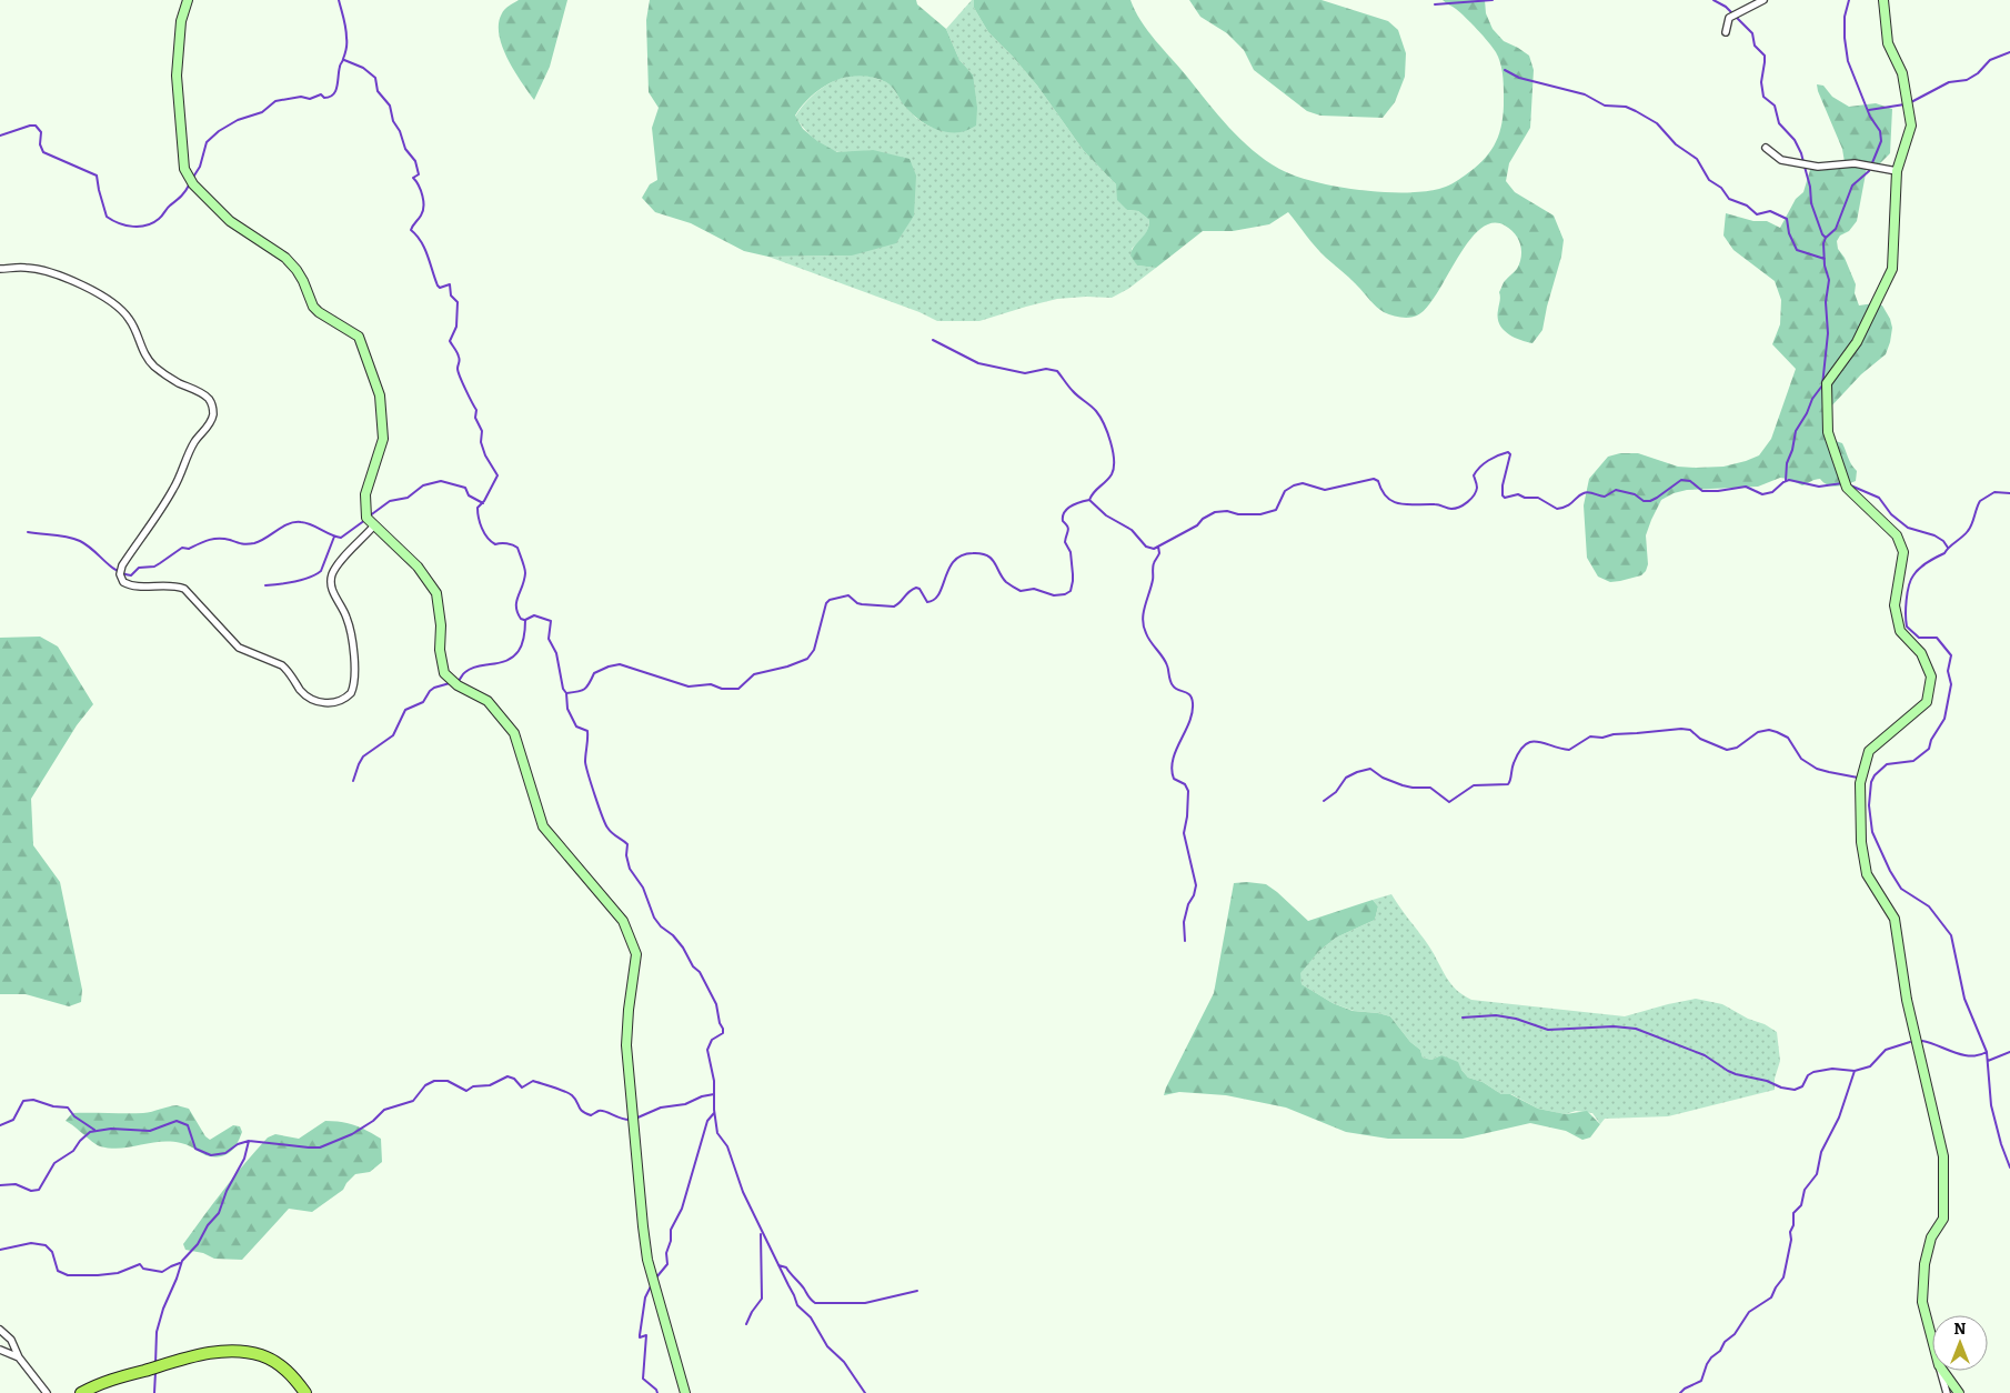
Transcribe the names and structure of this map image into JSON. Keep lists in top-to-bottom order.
{
  "north": "top"
}
